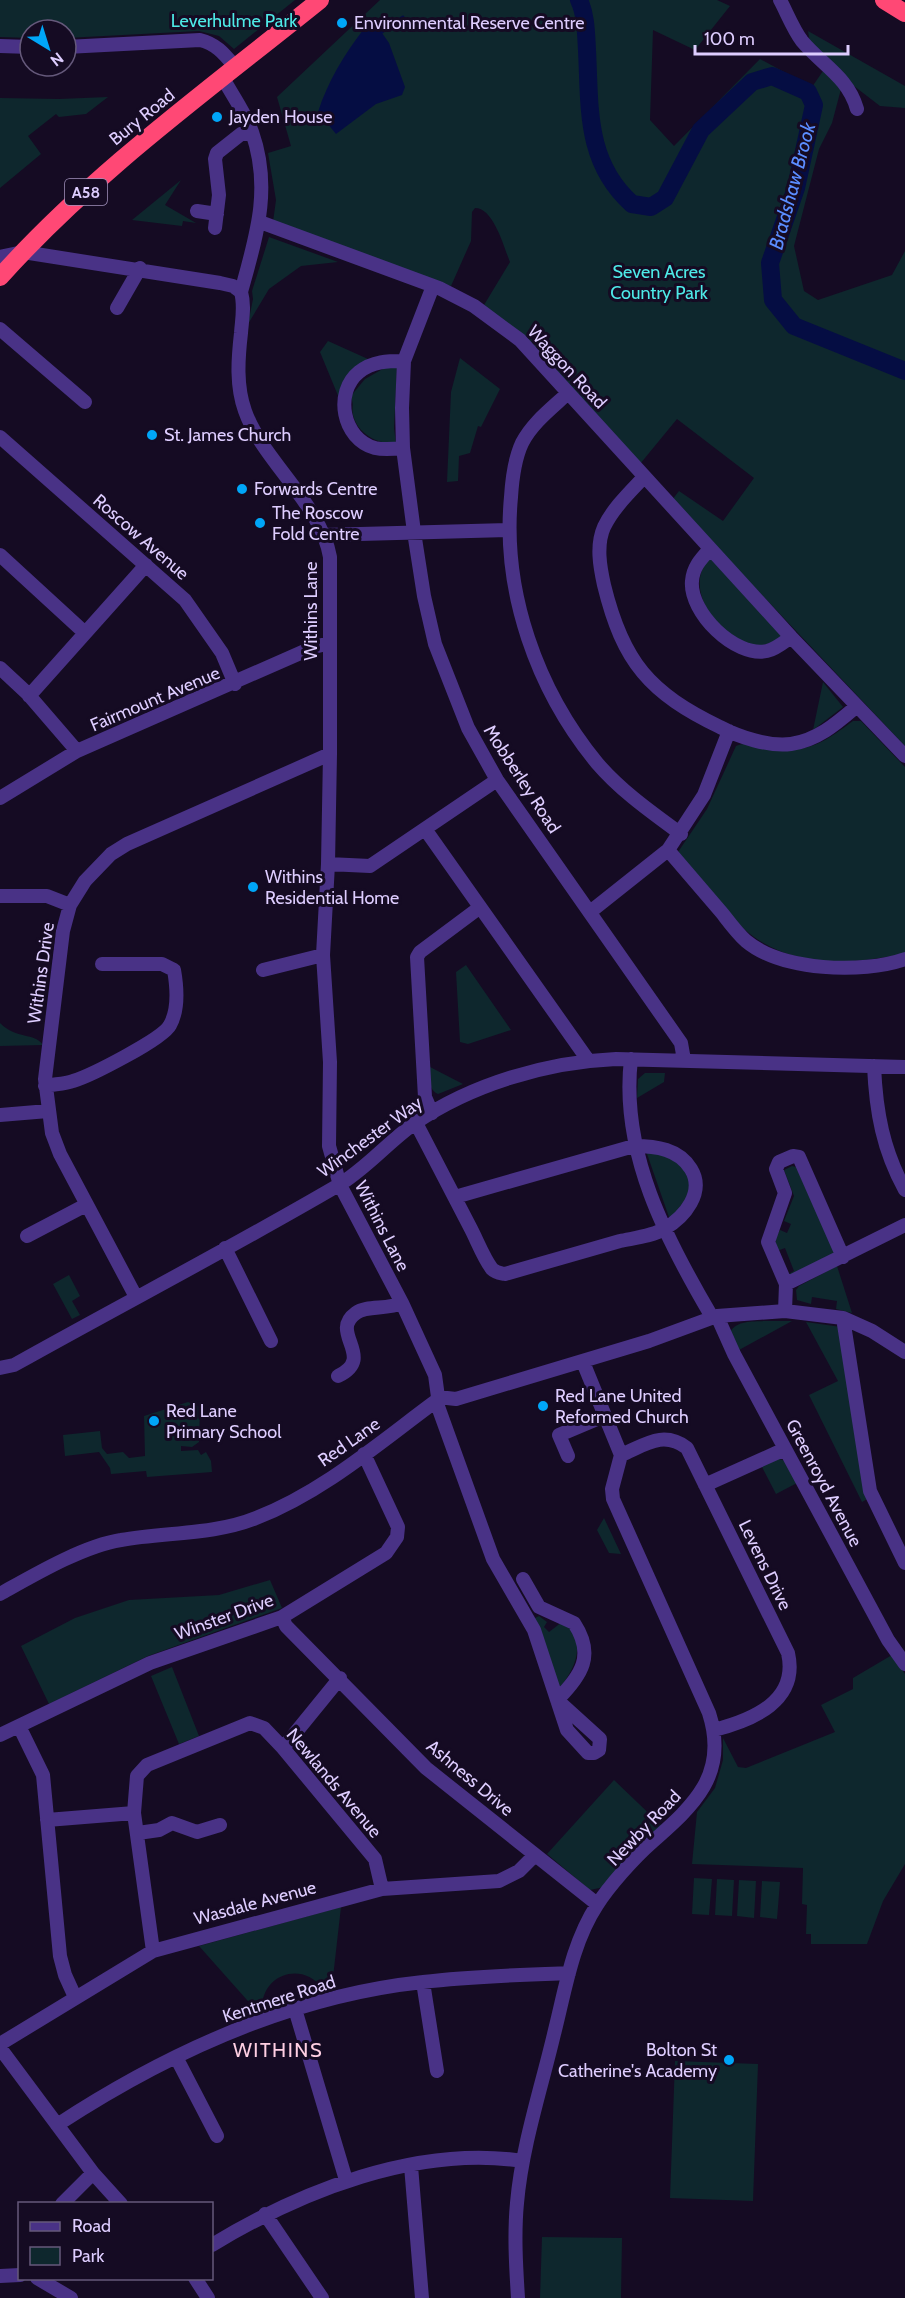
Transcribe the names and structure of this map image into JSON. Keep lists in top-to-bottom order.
{
  "streets": {
    "highway": ["Bury Road", "A58"],
    "street": [
      "Waggon Road",
      "Roscow Avenue",
      "Withins Lane",
      "Fairmount Avenue",
      "Mobberley Road",
      "Withins Drive",
      "Winchester Way",
      "Red Lane",
      "Greenroyd Avenue",
      "Levens Drive",
      "Winster Drive",
      "Ashness Drive",
      "Newlands Avenue",
      "Newby Road",
      "Wasdale Avenue",
      "Kentmere Road"
    ]
  },
  "crossings": [
    ["Bury Road", "Withins Lane"],
    ["Waggon Road", "Withins Lane"],
    ["Waggon Road", "Mobberley Road"],
    ["Roscow Avenue", "Fairmount Avenue"],
    ["Withins Lane", "Fairmount Avenue"],
    ["Withins Lane", "Withins Drive"],
    ["Withins Lane", "Winchester Way"],
    ["Withins Lane", "Red Lane"],
    ["Mobberley Road", "Winchester Way"],
    ["Withins Drive", "Winchester Way"],
    ["Winchester Way", "Greenroyd Avenue"],
    ["Red Lane", "Winster Drive"],
    ["Levens Drive", "Newby Road"],
    ["Winster Drive", "Ashness Drive"],
    ["Ashness Drive", "Newby Road"],
    ["Ashness Drive", "Wasdale Avenue"],
    ["Newlands Avenue", "Wasdale Avenue"],
    ["Newby Road", "Kentmere Road"]
  ],
  "districts": ["WITHINS"],
  "water": ["Bradshaw Brook"],
  "parks": ["Leverhulme Park", "Seven Acres Country Park"],
  "places": [
    "Environmental Reserve Centre",
    "Jayden House",
    "St. James Church",
    "Forwards Centre",
    "The Roscow Fold Centre",
    "Withins Residential Home",
    "Red Lane United Reformed Church",
    "Red Lane Primary School",
    "Bolton St Catherine's Academy"
  ],
  "legend": ["Road", "Park"],
  "scale_bar": "100 m",
  "north": "bottom right"
}
